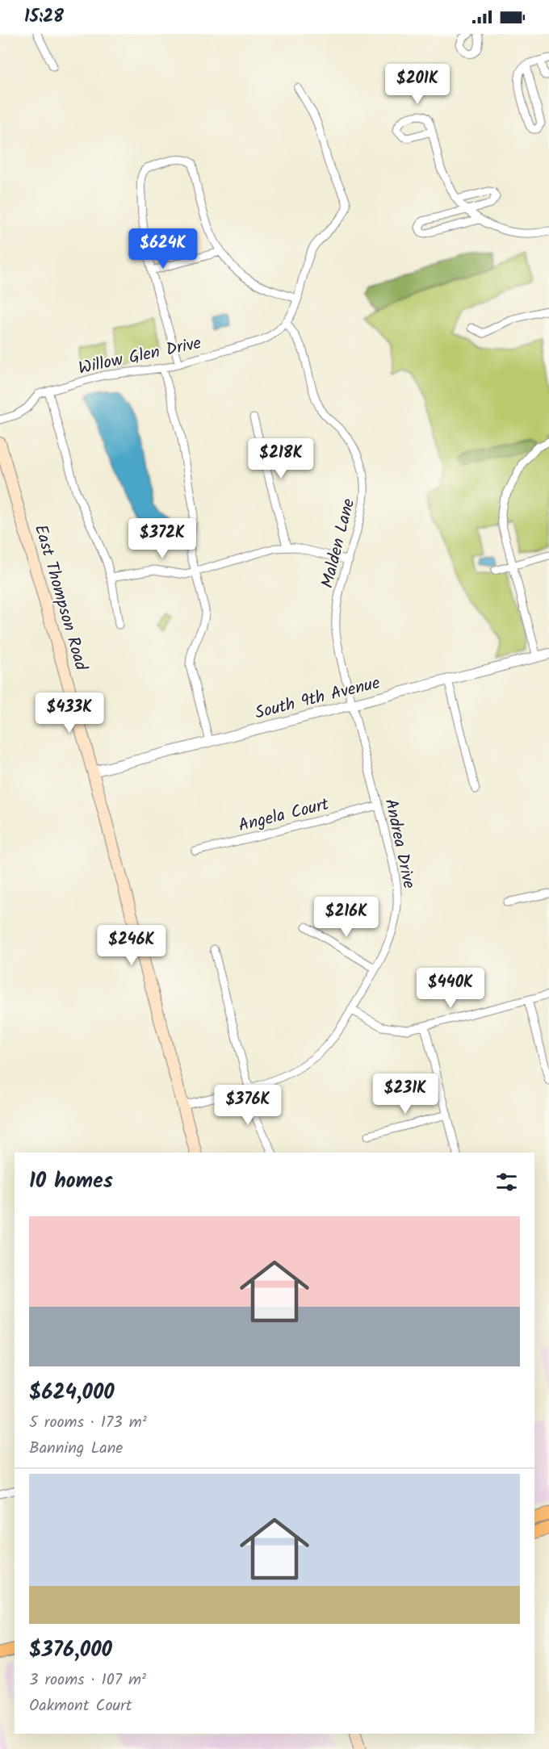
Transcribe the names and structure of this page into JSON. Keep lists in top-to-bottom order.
{
  "streets": {
    "main road": ["East Thompson Road"],
    "street": [
      "Willow Glen Drive",
      "Malden Lane",
      "South 9th Avenue",
      "Angela Court",
      "Andrea Drive"
    ]
  },
  "crossings": [
    ["Willow Glen Drive", "Malden Lane"],
    ["Malden Lane", "South 9th Avenue"],
    ["Malden Lane", "Andrea Drive"],
    ["East Thompson Road", "South 9th Avenue"],
    ["East Thompson Road", "Andrea Drive"],
    ["South 9th Avenue", "Andrea Drive"],
    ["Angela Court", "Andrea Drive"]
  ],
  "page": {
    "status": "15:28",
    "price": [
      "$201K",
      "$624K",
      "$218K",
      "$372K",
      "$433K",
      "$216K",
      "$246K",
      "$440K",
      "$231K",
      "$376K"
    ],
    "heading": "10 homes",
    "list": [
      {
        "name": "$624,000",
        "note": "5 rooms · 173 m² · Banning Lane"
      },
      {
        "name": "$376,000",
        "note": "3 rooms · 107 m² · Oakmont Court"
      }
    ]
  }
}
